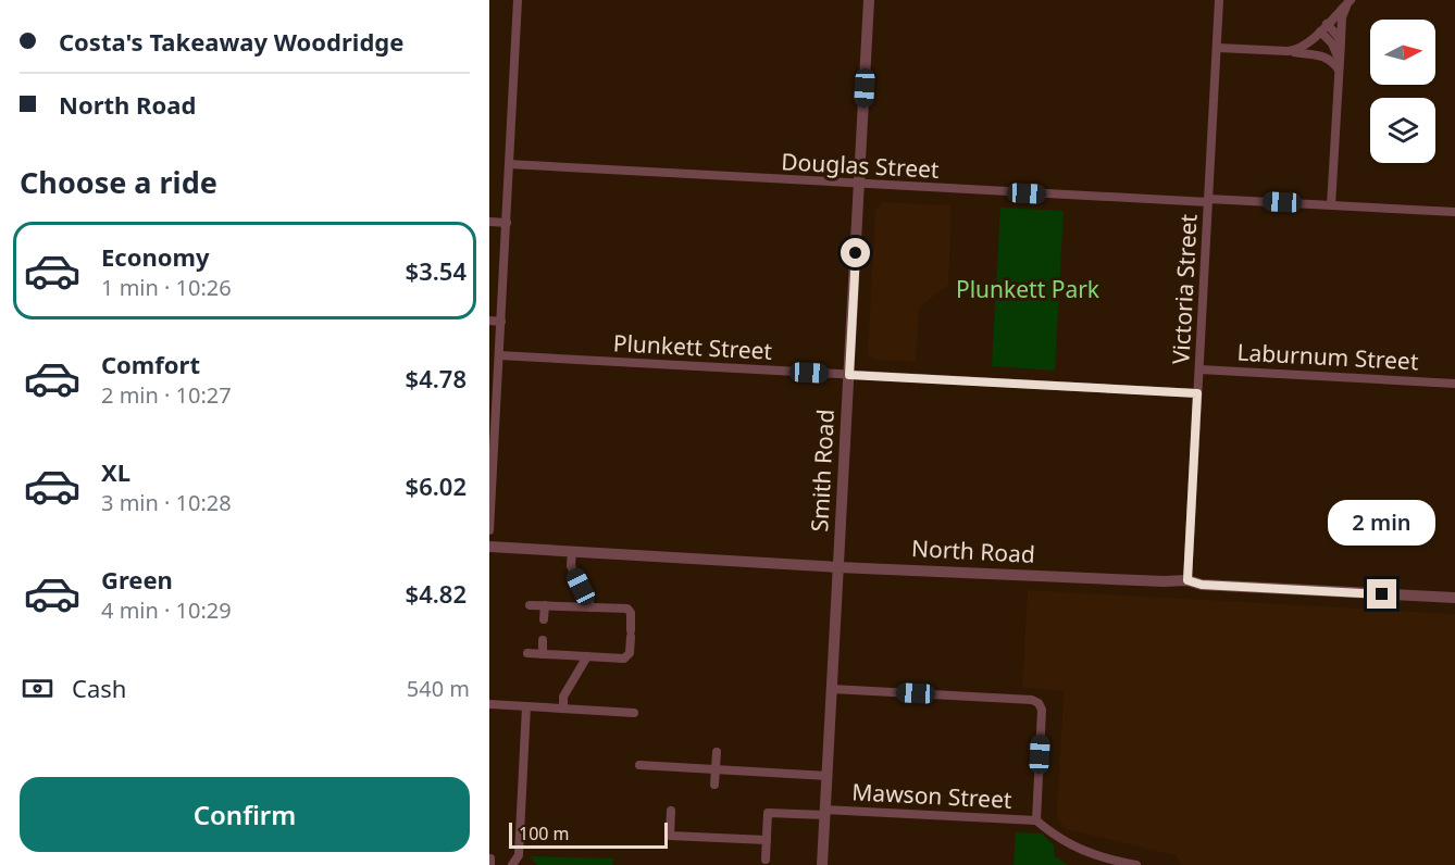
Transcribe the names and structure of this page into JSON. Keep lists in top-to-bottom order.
{
  "streets": {
    "street": [
      "Douglas Street",
      "Victoria Street",
      "Plunkett Street",
      "Laburnum Street",
      "Smith Road",
      "North Road",
      "Mawson Street"
    ]
  },
  "crossings": [
    ["Douglas Street", "Victoria Street"],
    ["Douglas Street", "Smith Road"],
    ["Victoria Street", "Plunkett Street"],
    ["Victoria Street", "Laburnum Street"],
    ["Victoria Street", "North Road"],
    ["Plunkett Street", "Smith Road"],
    ["Smith Road", "North Road"],
    ["Smith Road", "Mawson Street"]
  ],
  "parks": ["Plunkett Park"],
  "scale_bar": "100 m",
  "north": "right",
  "page": {
    "banner": ["Costa's Takeaway Woodridge", "North Road"],
    "heading": "Choose a ride",
    "list": [
      {
        "name": "Economy",
        "note": "1 min · 10:26",
        "value": "$3.54"
      },
      {
        "name": "Comfort",
        "note": "2 min · 10:27",
        "value": "$4.78"
      },
      {
        "name": "XL",
        "note": "3 min · 10:28",
        "value": "$6.02"
      },
      {
        "name": "Green",
        "note": "4 min · 10:29",
        "value": "$4.82"
      }
    ],
    "bubble": "2 min",
    "pay": ["Cash", "540 m"],
    "buttons": "Confirm",
    "scale": "100 m"
  }
}
